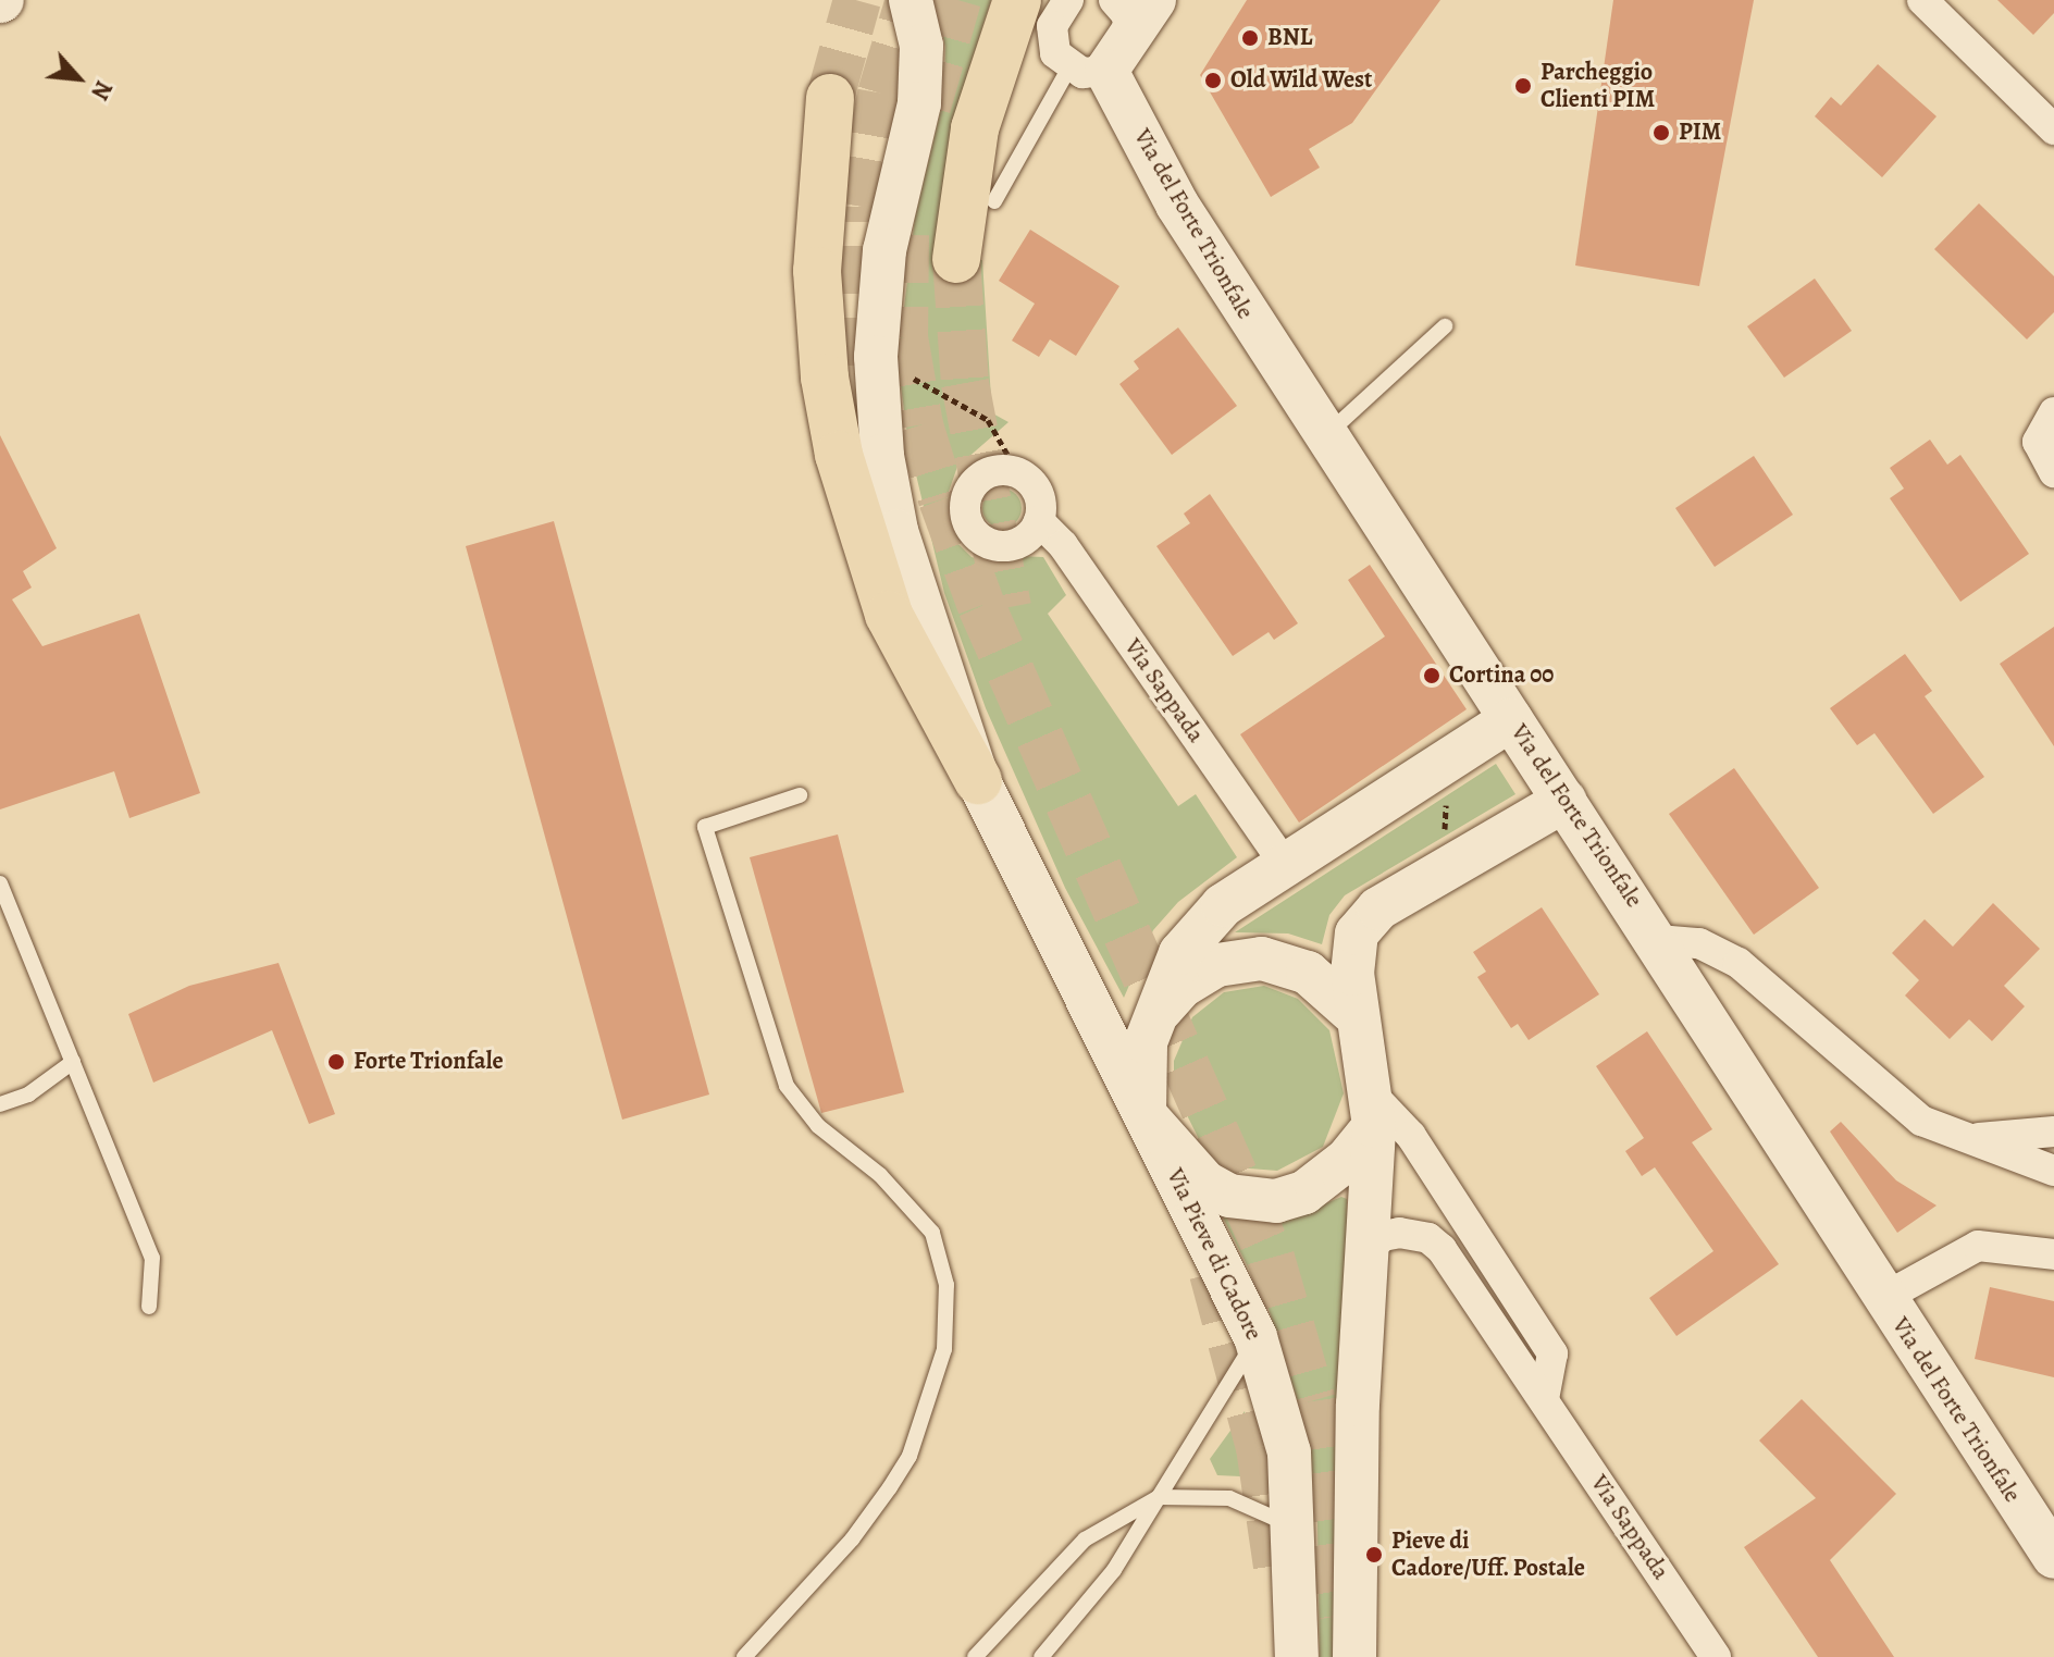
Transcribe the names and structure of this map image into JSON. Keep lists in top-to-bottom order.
{
  "streets": {
    "street": ["Via del Forte Trionfale", "Via Sappada", "Via Pieve di Cadore"]
  },
  "crossings": [
    ["Via del Forte Trionfale", "Via Pieve di Cadore"],
    ["Via Sappada", "Via Pieve di Cadore"]
  ],
  "places": [
    "BNL",
    "Old Wild West",
    "Parcheggio Clienti PIM",
    "PIM",
    "Cortina 00",
    "Forte Trionfale",
    "Pieve di Cadore/Uff. Postale"
  ],
  "north": "bottom right"
}
